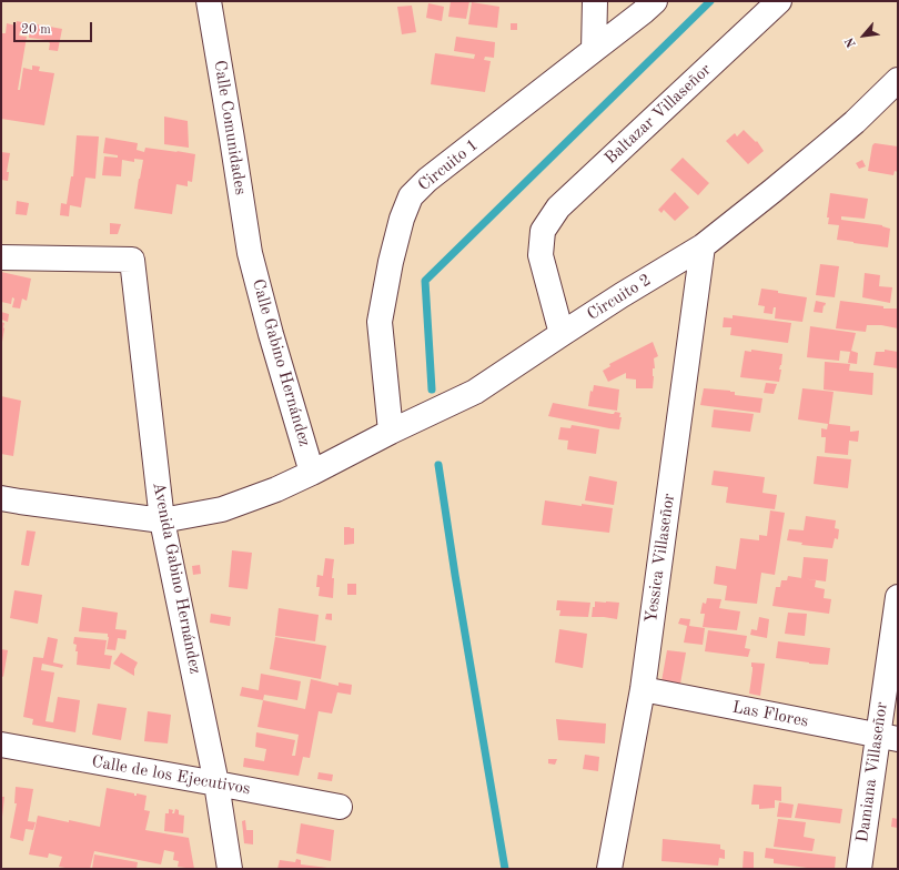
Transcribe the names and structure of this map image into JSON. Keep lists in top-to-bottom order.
{
  "streets": {
    "street": [
      "Baltazar Villaseñor",
      "Calle Comunidades",
      "Circuito 1",
      "Circuito 2",
      "Calle Gabino Hernández",
      "Yessica Villaseñor",
      "Avenida Gabino Hernández",
      "Las Flores",
      "Damiana Villaseñor",
      "Calle de los Ejecutivos"
    ]
  },
  "crossings": [
    ["Baltazar Villaseñor", "Circuito 2"],
    ["Calle Comunidades", "Calle Gabino Hernández"],
    ["Circuito 1", "Circuito 2"],
    ["Circuito 2", "Calle Gabino Hernández"],
    ["Circuito 2", "Yessica Villaseñor"],
    ["Circuito 2", "Avenida Gabino Hernández"],
    ["Yessica Villaseñor", "Las Flores"],
    ["Avenida Gabino Hernández", "Calle de los Ejecutivos"],
    ["Las Flores", "Damiana Villaseñor"]
  ],
  "scale_bar": "20 m",
  "north": "bottom left"
}
